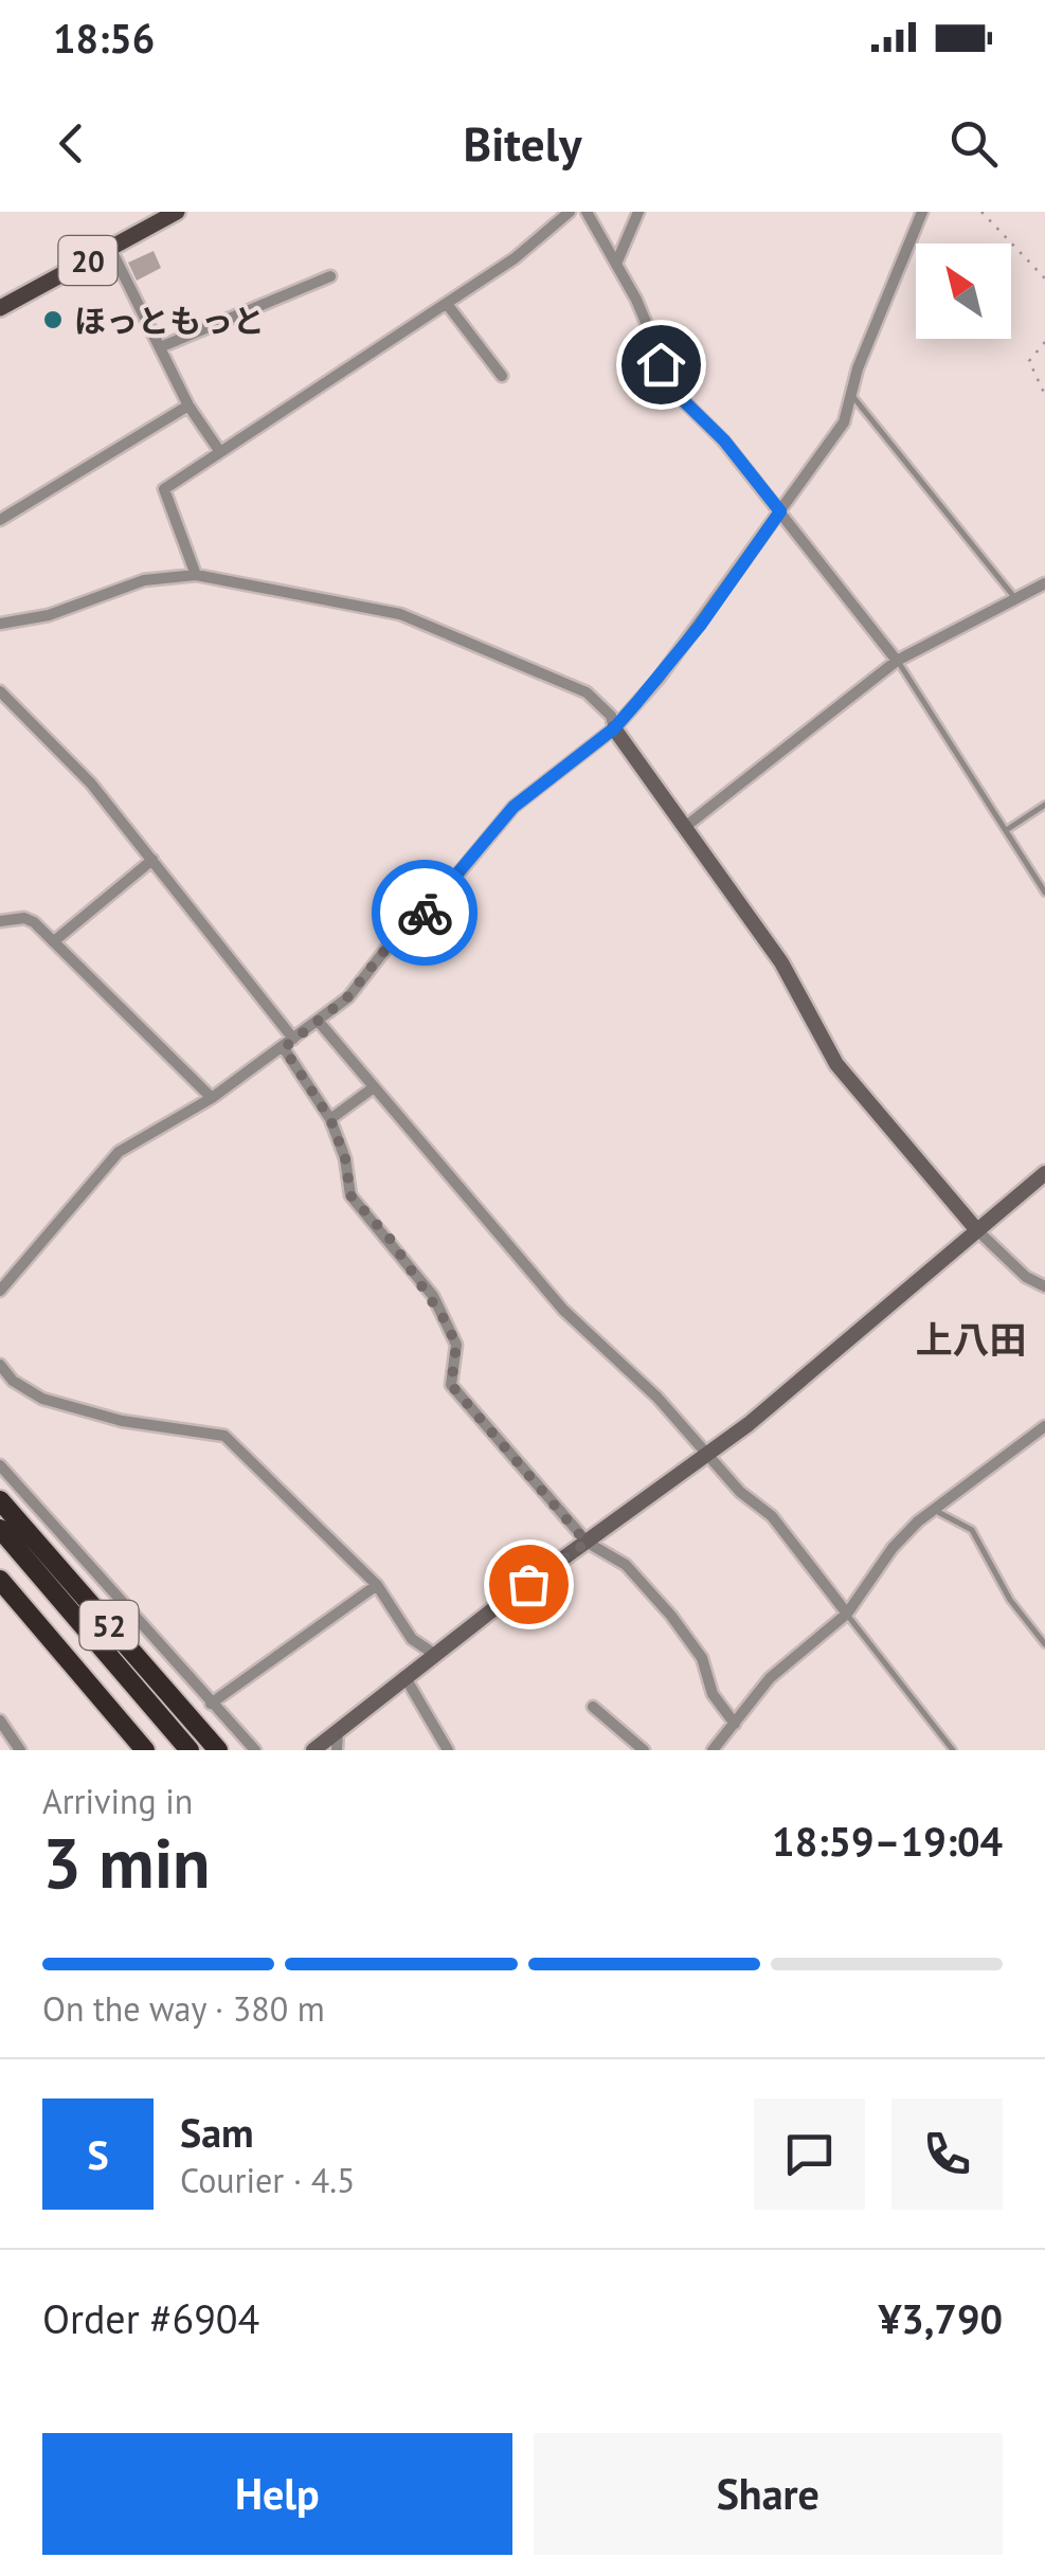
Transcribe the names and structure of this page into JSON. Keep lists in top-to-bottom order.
{
  "streets": {
    "highway": ["52"],
    "main road": ["20"]
  },
  "districts": ["上八田"],
  "places": ["ほっともっと"],
  "north": "top left",
  "page": {
    "status": "18:56",
    "header": "Bitely",
    "heading": ["3 min", "Arriving in", "18:59–19:04"],
    "panel": [
      "Sam",
      "Courier · 4.5",
      "Order #6904",
      "¥3,790"
    ],
    "bar": "On the way · 380 m",
    "round": "S",
    "buttons": ["Help", "Share"]
  }
}
